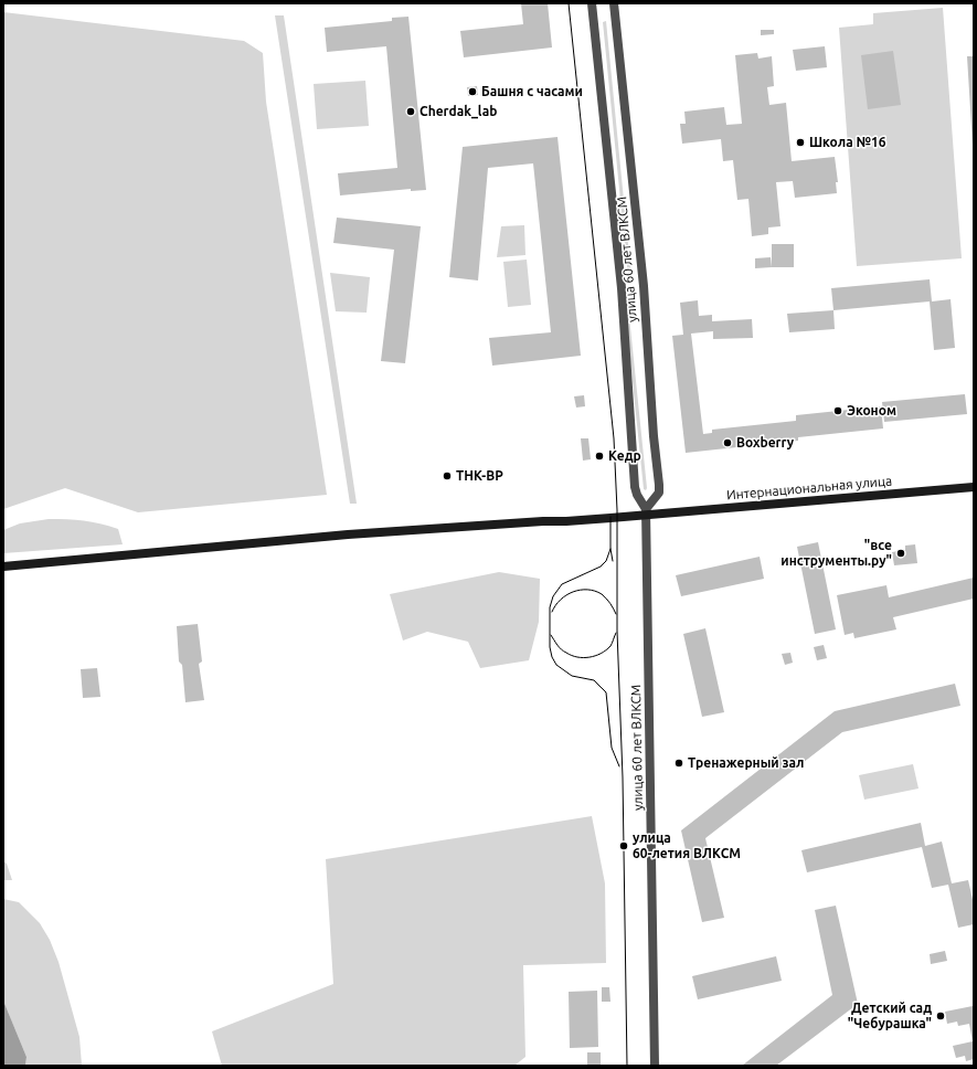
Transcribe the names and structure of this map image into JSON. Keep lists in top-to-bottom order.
{
  "streets": {
    "main road": ["Интернациональная улица"],
    "street": ["улица 60 лет ВЛКСМ"]
  },
  "crossings": [
    ["улица 60 лет ВЛКСМ", "Интернациональная улица"]
  ],
  "places": [
    "Башня с часами",
    "Cherdak_lab",
    "Школа №16",
    "Эконом",
    "Boxberry",
    "Кедр",
    "ТНК-ВР",
    "\"все инструменты.ру\"",
    "Тренажерный зал",
    "улица 60-летия ВЛКСМ",
    "Детский сад \"Чебурашка\""
  ]
}
